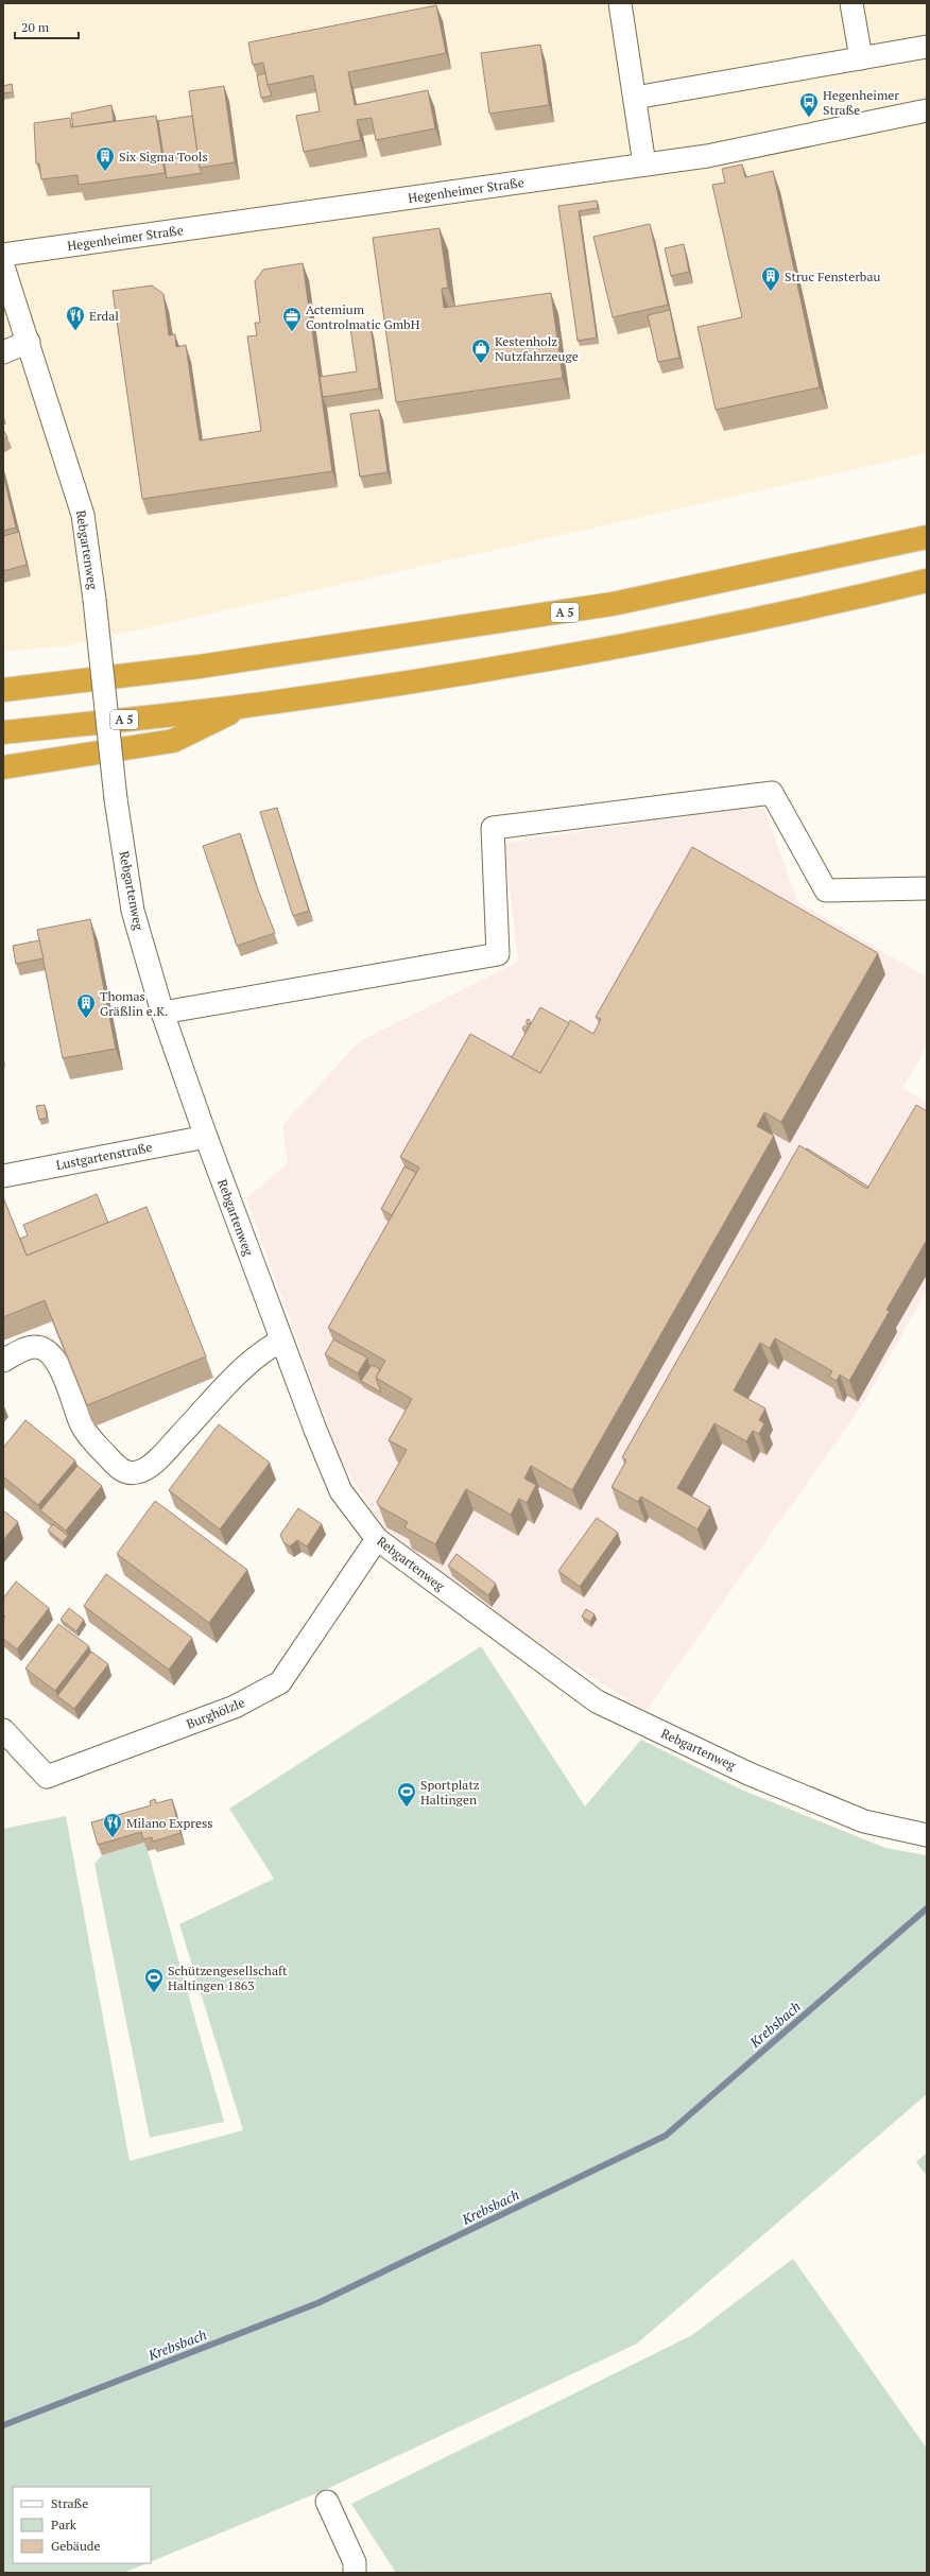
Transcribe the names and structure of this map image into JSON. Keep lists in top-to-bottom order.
{
  "streets": {
    "highway": ["A 5"],
    "street": [
      "Hegenheimer Straße",
      "Rebgartenweg",
      "Lustgartenstraße",
      "Burghölzle"
    ]
  },
  "crossings": [
    ["Rebgartenweg", "Lustgartenstraße"],
    ["Rebgartenweg", "Burghölzle"]
  ],
  "water": ["Krebsbach"],
  "places": {
    "bus stop": ["Hegenheimer Straße"],
    "building": ["Six Sigma Tools", "Struc Fensterbau", "Thomas Gräßlin e.K."],
    "restaurant": ["Erdal", "Milano Express"],
    "office": ["Actemium Controlmatic GmbH"],
    "shop": ["Kestenholz Nutzfahrzeuge"],
    "sports": ["Sportplatz Haltingen", "Schützengesellschaft Haltingen 1863"]
  },
  "legend": ["Straße", "Park", "Gebäude"],
  "scale_bar": "20 m"
}
